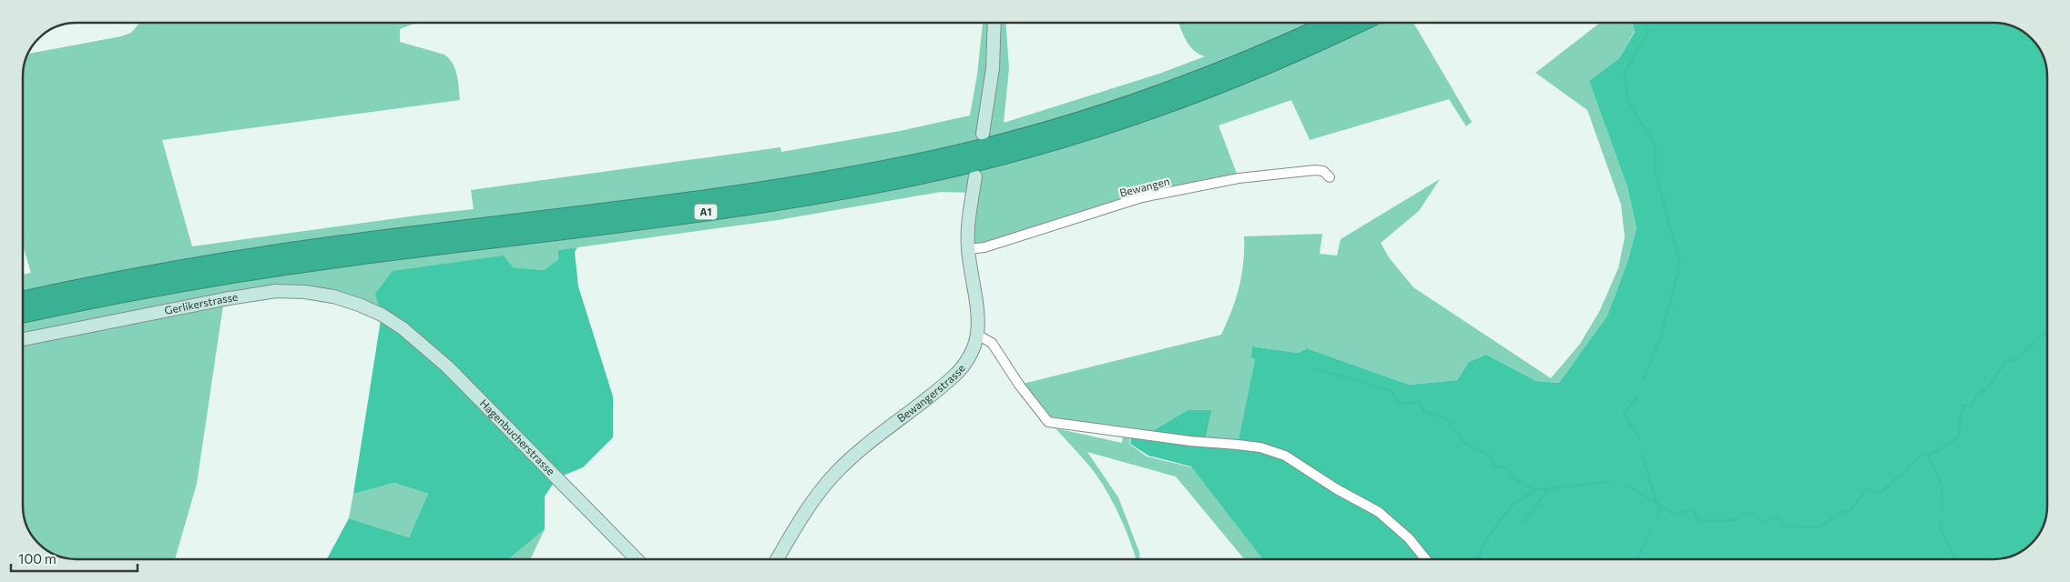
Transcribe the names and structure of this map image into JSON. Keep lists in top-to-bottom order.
{
  "streets": {
    "highway": ["A1"],
    "street": [
      "Bewangen",
      "Gerlikerstrasse",
      "Bewangerstrasse",
      "Hagenbucherstrasse"
    ]
  },
  "crossings": [
    ["Bewangen", "Bewangerstrasse"],
    ["Gerlikerstrasse", "Hagenbucherstrasse"]
  ],
  "scale_bar": "100 m"
}
